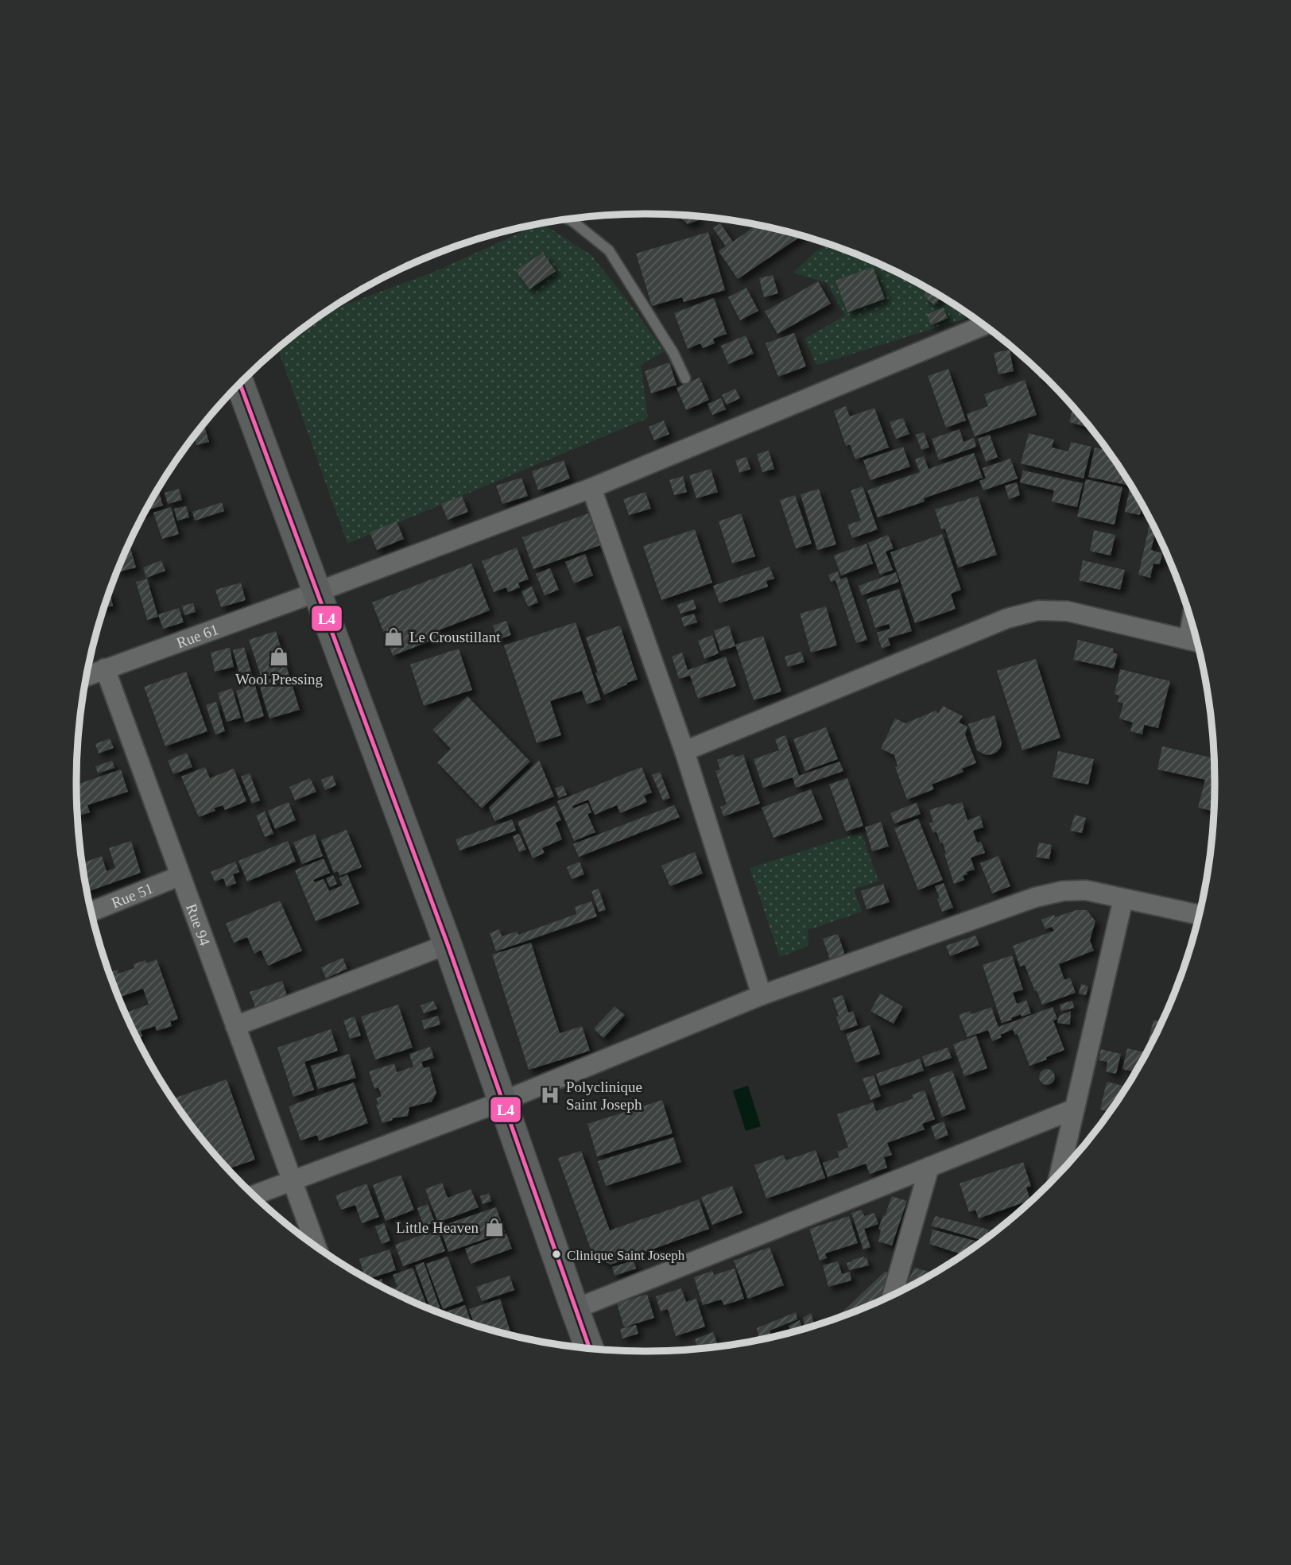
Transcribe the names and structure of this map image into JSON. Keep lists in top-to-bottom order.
{
  "streets": {
    "street": ["Rue 61", "Rue 51", "Rue 94"]
  },
  "crossings": [
    ["Rue 61", "Rue 94"],
    ["Rue 51", "Rue 94"]
  ],
  "places": {
    "shop": ["Le Croustillant", "Wool Pressing", "Little Heaven"],
    "hospital": ["Polyclinique Saint Joseph"],
    "other": ["Clinique Saint Joseph"]
  },
  "lines": ["transit line L4"]
}
